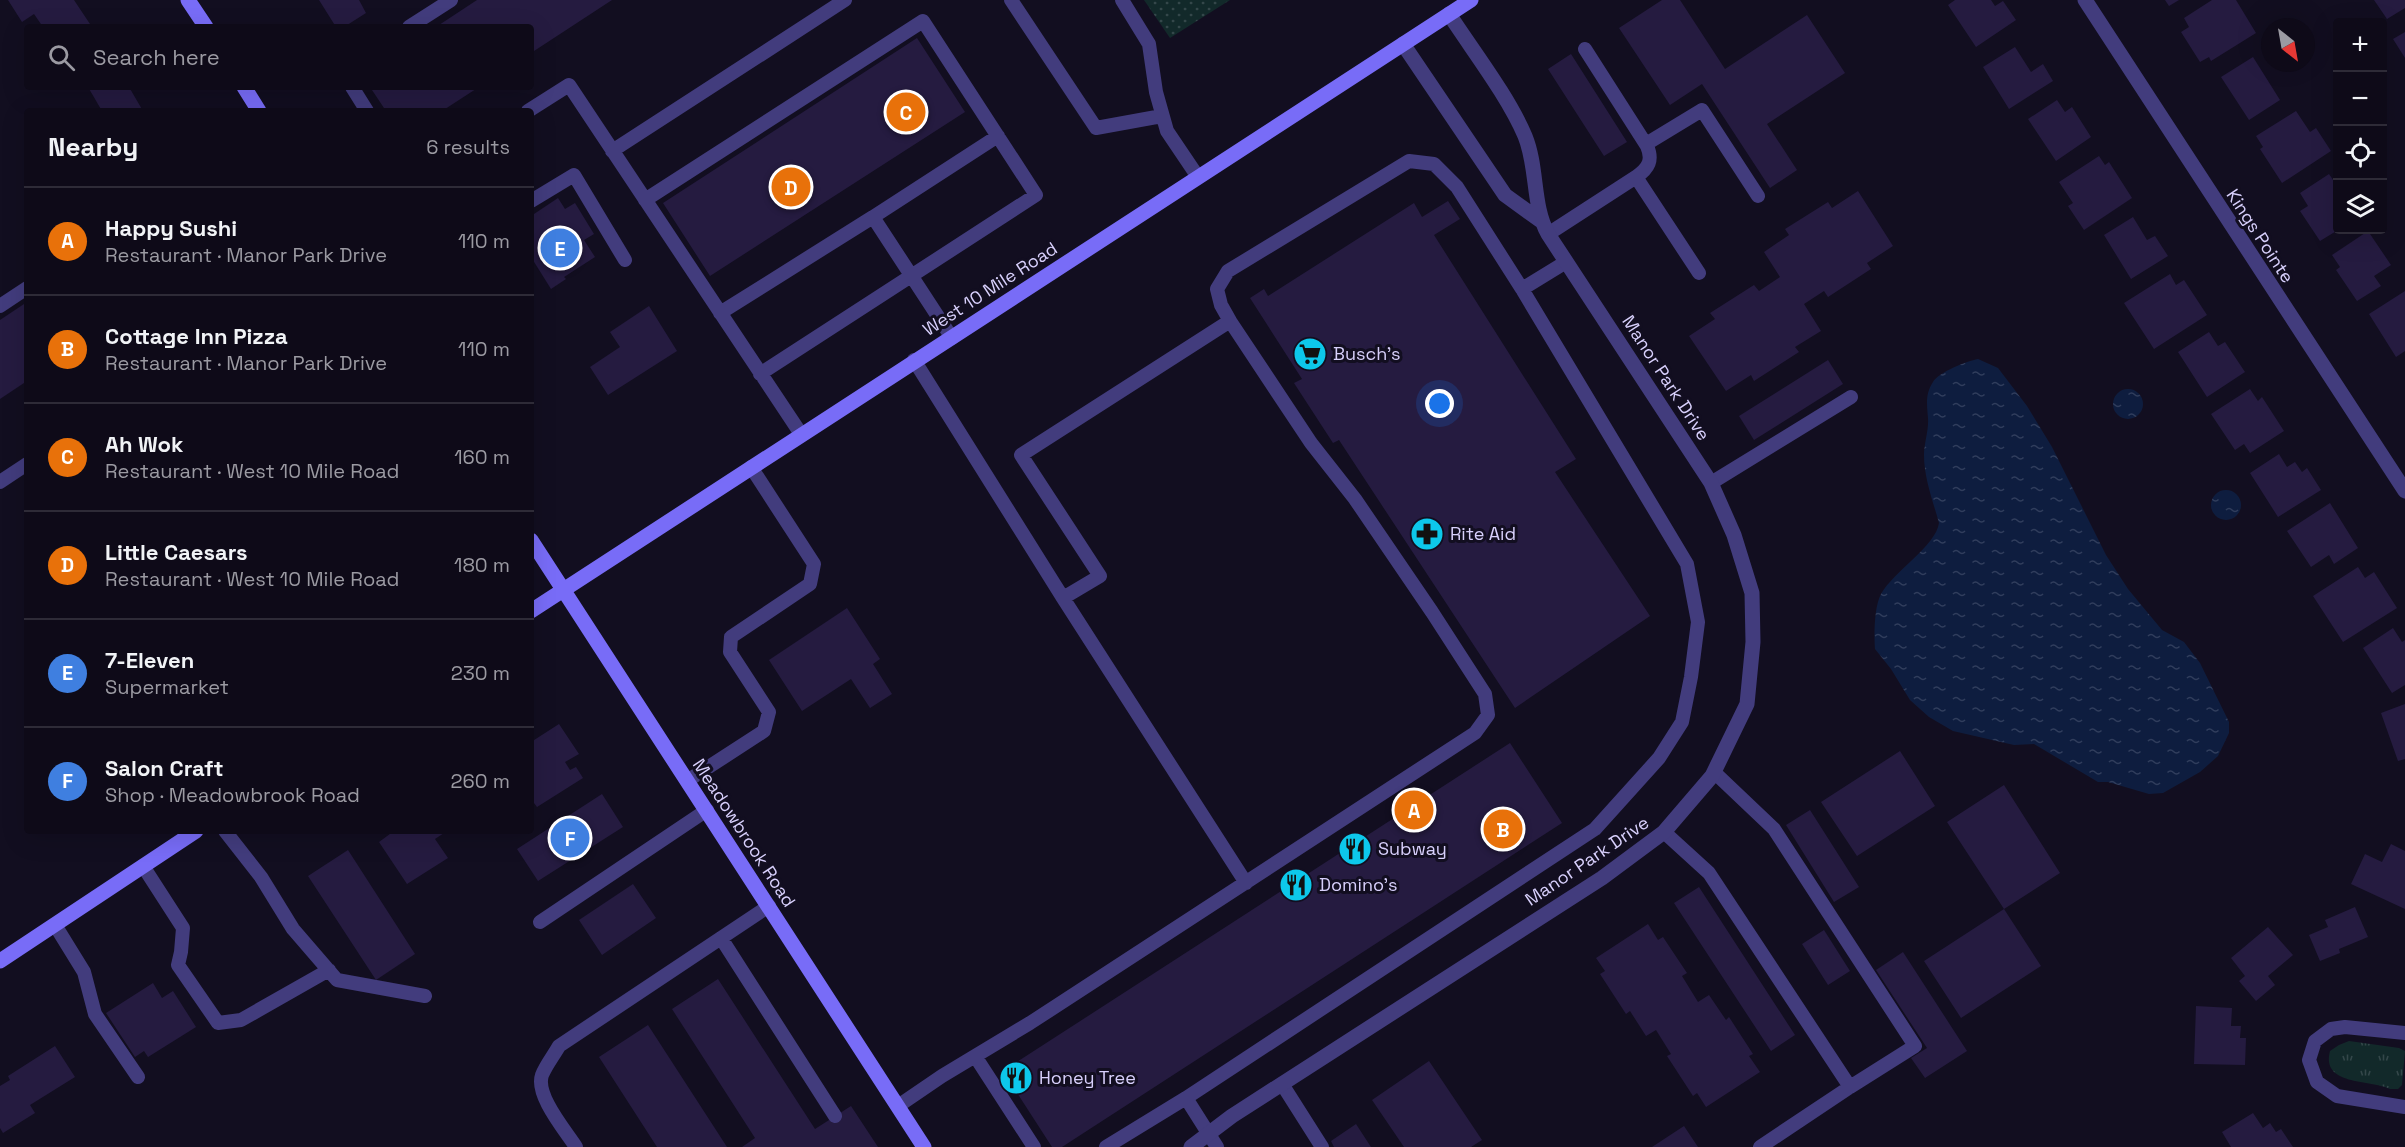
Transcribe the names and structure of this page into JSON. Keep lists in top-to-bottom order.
{
  "streets": {
    "main road": ["West 10 Mile Road", "Meadowbrook Road"],
    "street": ["Kings Pointe", "Manor Park Drive"]
  },
  "crossings": [
    ["West 10 Mile Road", "Manor Park Drive"],
    ["West 10 Mile Road", "Meadowbrook Road"]
  ],
  "places": {
    "supermarket": ["Busch's"],
    "pharmacy": ["Rite Aid"],
    "restaurant": ["Subway", "Domino's", "Honey Tree"]
  },
  "north": "bottom right",
  "page": {
    "map_buttons": ["+", "−"],
    "search": "Search here",
    "pins": [
      "C",
      "D",
      "E",
      "A",
      "B",
      "F"
    ],
    "heading": ["Nearby", "6 results"],
    "list": [
      {
        "mark": "A",
        "name": "Happy Sushi",
        "note": "Restaurant · Manor Park Drive",
        "value": "110 m"
      },
      {
        "mark": "B",
        "name": "Cottage Inn Pizza",
        "note": "Restaurant · Manor Park Drive",
        "value": "110 m"
      },
      {
        "mark": "C",
        "name": "Ah Wok",
        "note": "Restaurant · West 10 Mile Road",
        "value": "160 m"
      },
      {
        "mark": "D",
        "name": "Little Caesars",
        "note": "Restaurant · West 10 Mile Road",
        "value": "180 m"
      },
      {
        "mark": "E",
        "name": "7-Eleven",
        "note": "Supermarket",
        "value": "230 m"
      },
      {
        "mark": "F",
        "name": "Salon Craft",
        "note": "Shop · Meadowbrook Road",
        "value": "260 m"
      }
    ]
  }
}
